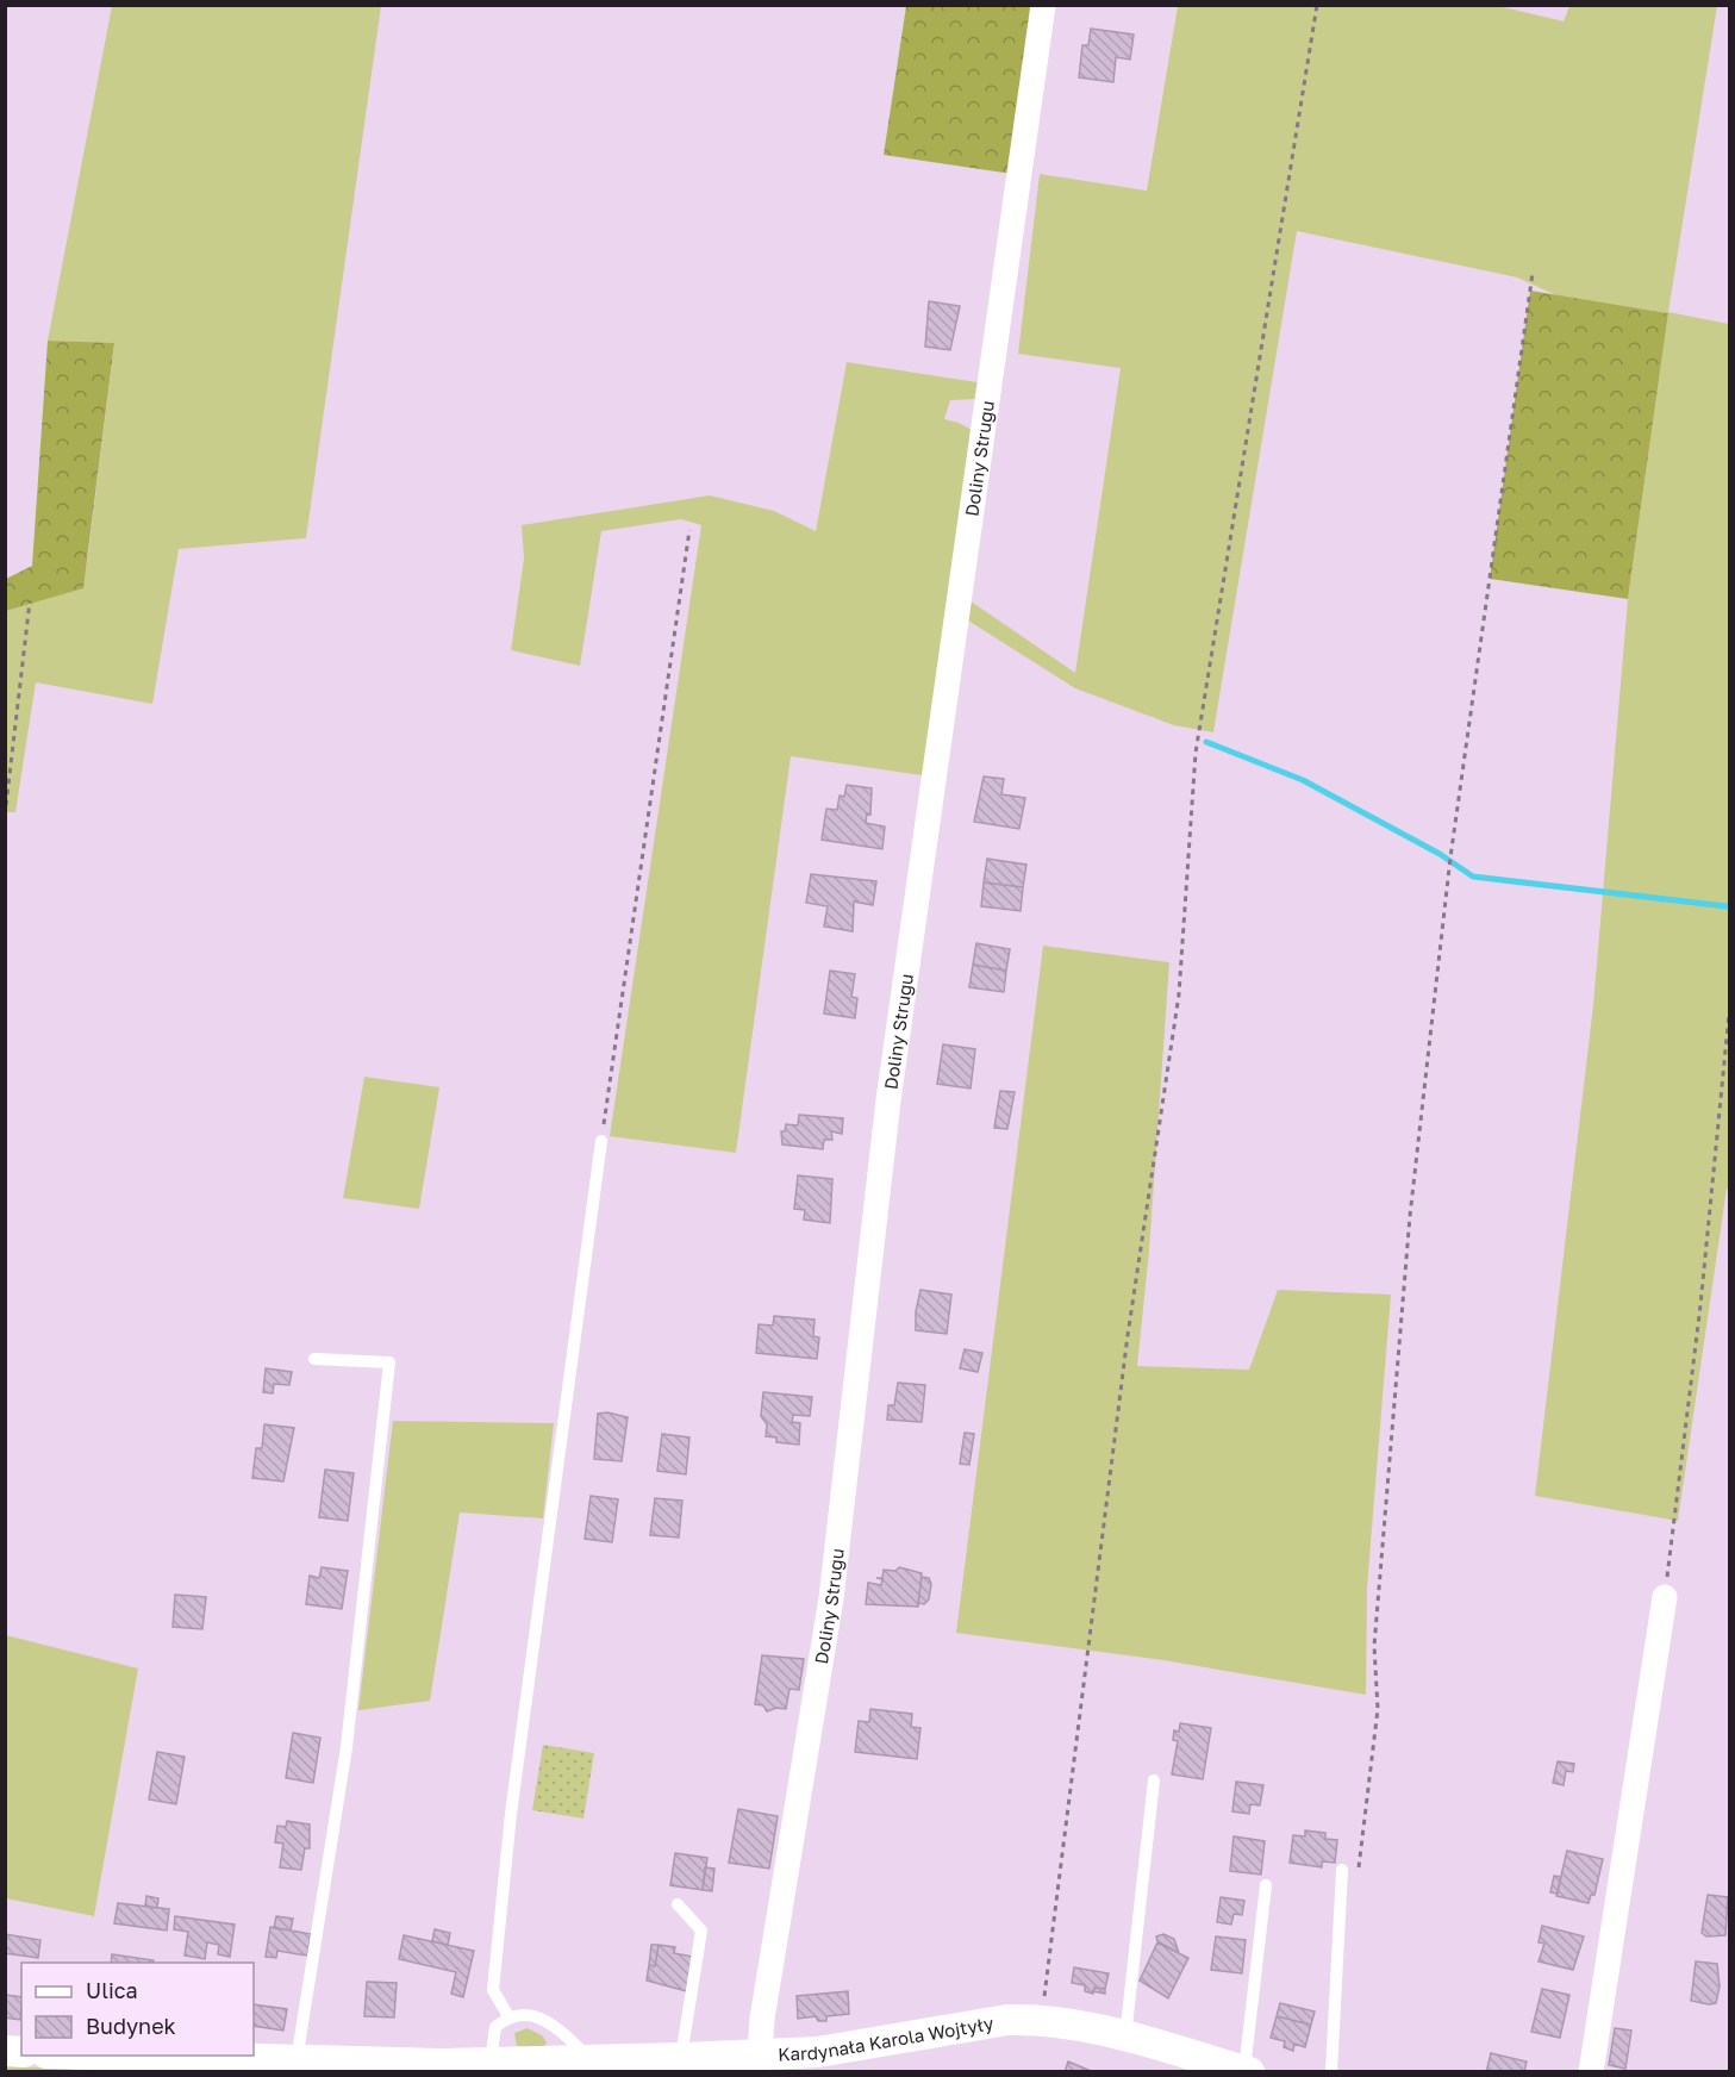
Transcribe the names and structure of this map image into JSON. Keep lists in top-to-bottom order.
{
  "streets": {
    "street": ["Doliny Strugu", "Kardynała Karola Wojtyły"]
  },
  "crossings": [
    ["Doliny Strugu", "Kardynała Karola Wojtyły"]
  ],
  "legend": ["Ulica", "Budynek"]
}
